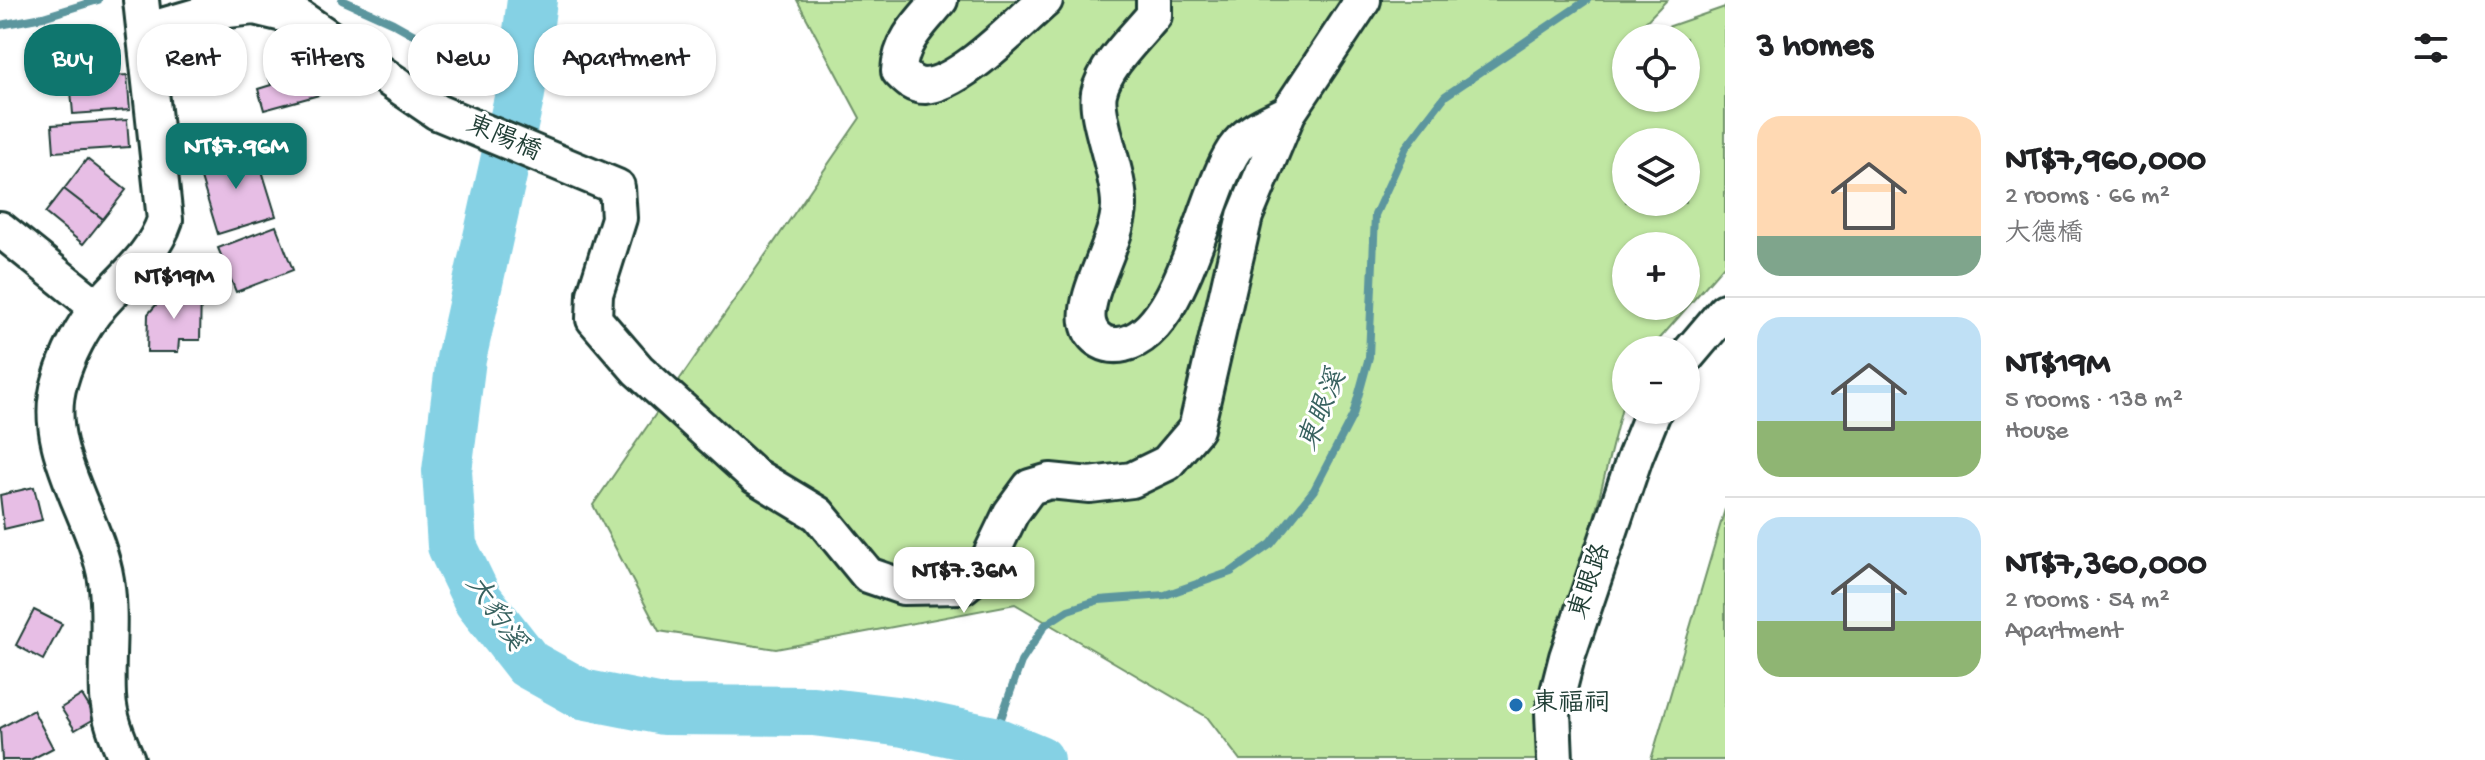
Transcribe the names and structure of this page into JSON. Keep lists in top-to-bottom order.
{
  "streets": {
    "street": ["東陽橋", "東眼路"]
  },
  "water": ["東眼溪", "大豹溪"],
  "places": ["東福祠"],
  "page": {
    "heading": "3 homes",
    "map_buttons": ["+", "−"],
    "chip": [
      "Buy",
      "Rent",
      "Filters",
      "New",
      "Apartment"
    ],
    "list": [
      {
        "name": "NT$7,960,000",
        "note": "2 rooms · 66 m² · 大德橋"
      },
      {
        "name": "NT$19M",
        "note": "5 rooms · 138 m² · House"
      },
      {
        "name": "NT$7,360,000",
        "note": "2 rooms · 54 m² · Apartment"
      }
    ],
    "price": ["NT$7.96M", "NT$19M", "NT$7.36M"]
  }
}
